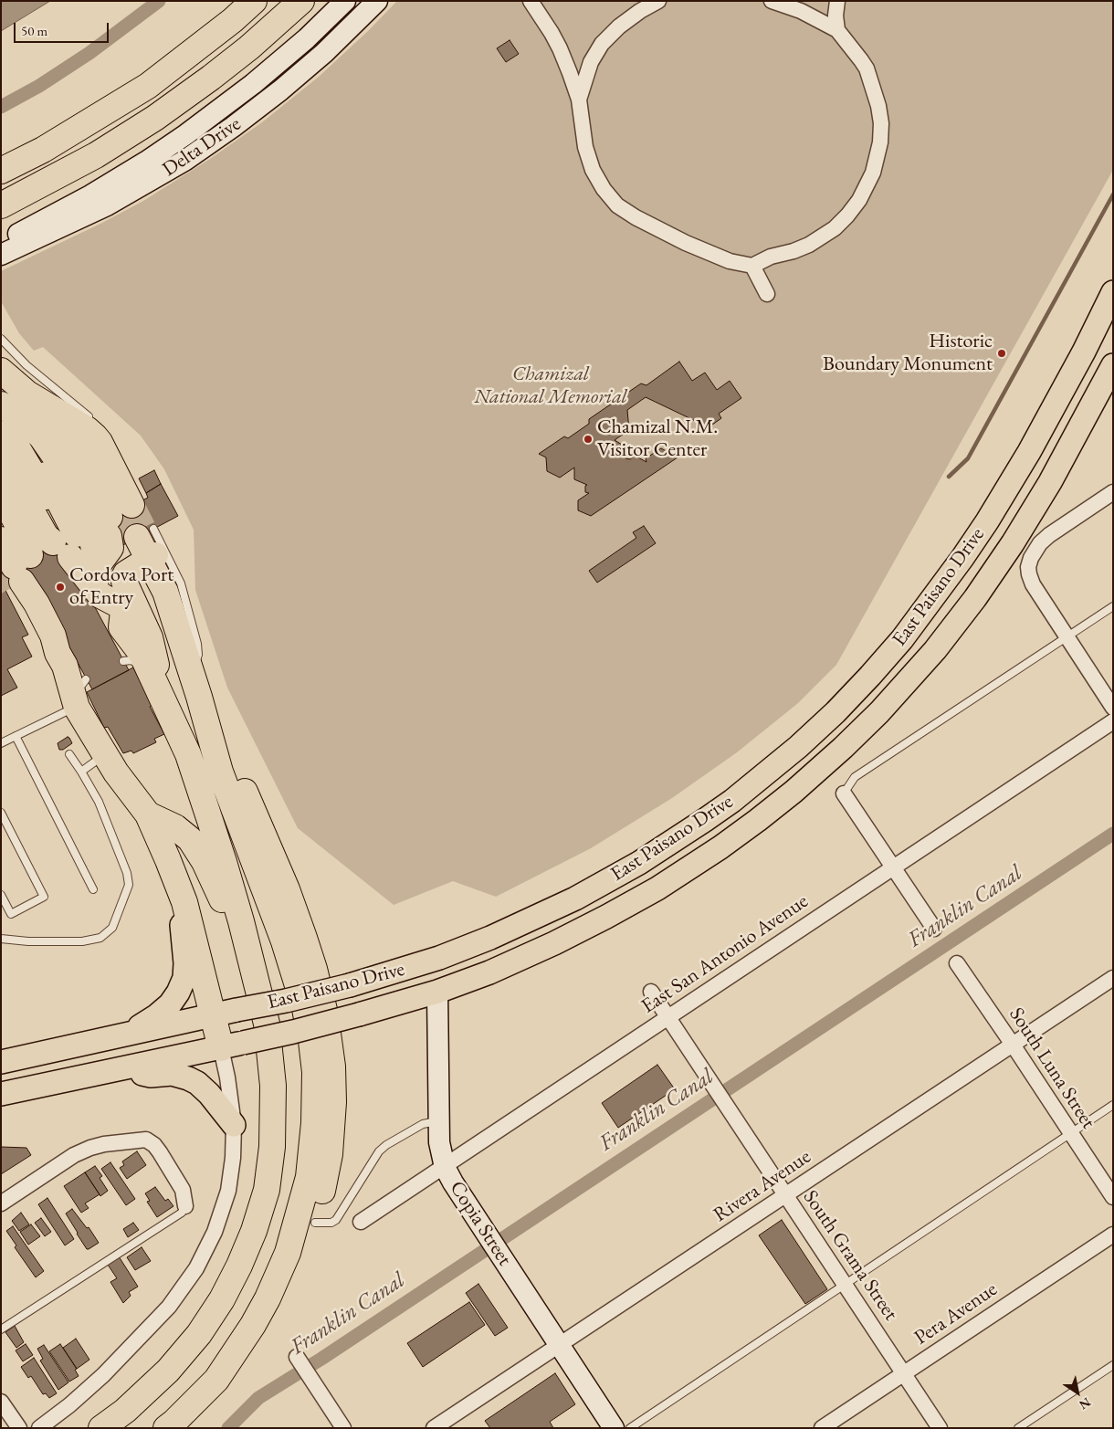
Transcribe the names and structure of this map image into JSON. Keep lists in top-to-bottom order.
{
  "streets": {
    "main road": ["Delta Drive", "East Paisano Drive", "Copia Street"],
    "street": [
      "East San Antonio Avenue",
      "South Luna Street",
      "Rivera Avenue",
      "South Grama Street",
      "Pera Avenue"
    ]
  },
  "crossings": [
    ["East Paisano Drive", "Copia Street"],
    ["East San Antonio Avenue", "Copia Street"],
    ["East San Antonio Avenue", "South Grama Street"],
    ["South Luna Street", "Rivera Avenue"],
    ["Rivera Avenue", "Copia Street"],
    ["Rivera Avenue", "South Grama Street"],
    ["South Grama Street", "Pera Avenue"]
  ],
  "water": ["Franklin Canal"],
  "parks": ["Chamizal National Memorial"],
  "places": ["Historic Boundary Monument", "Chamizal N.M. Visitor Center", "Cordova Port of Entry"],
  "scale_bar": "50 m",
  "north": "bottom right"
}
